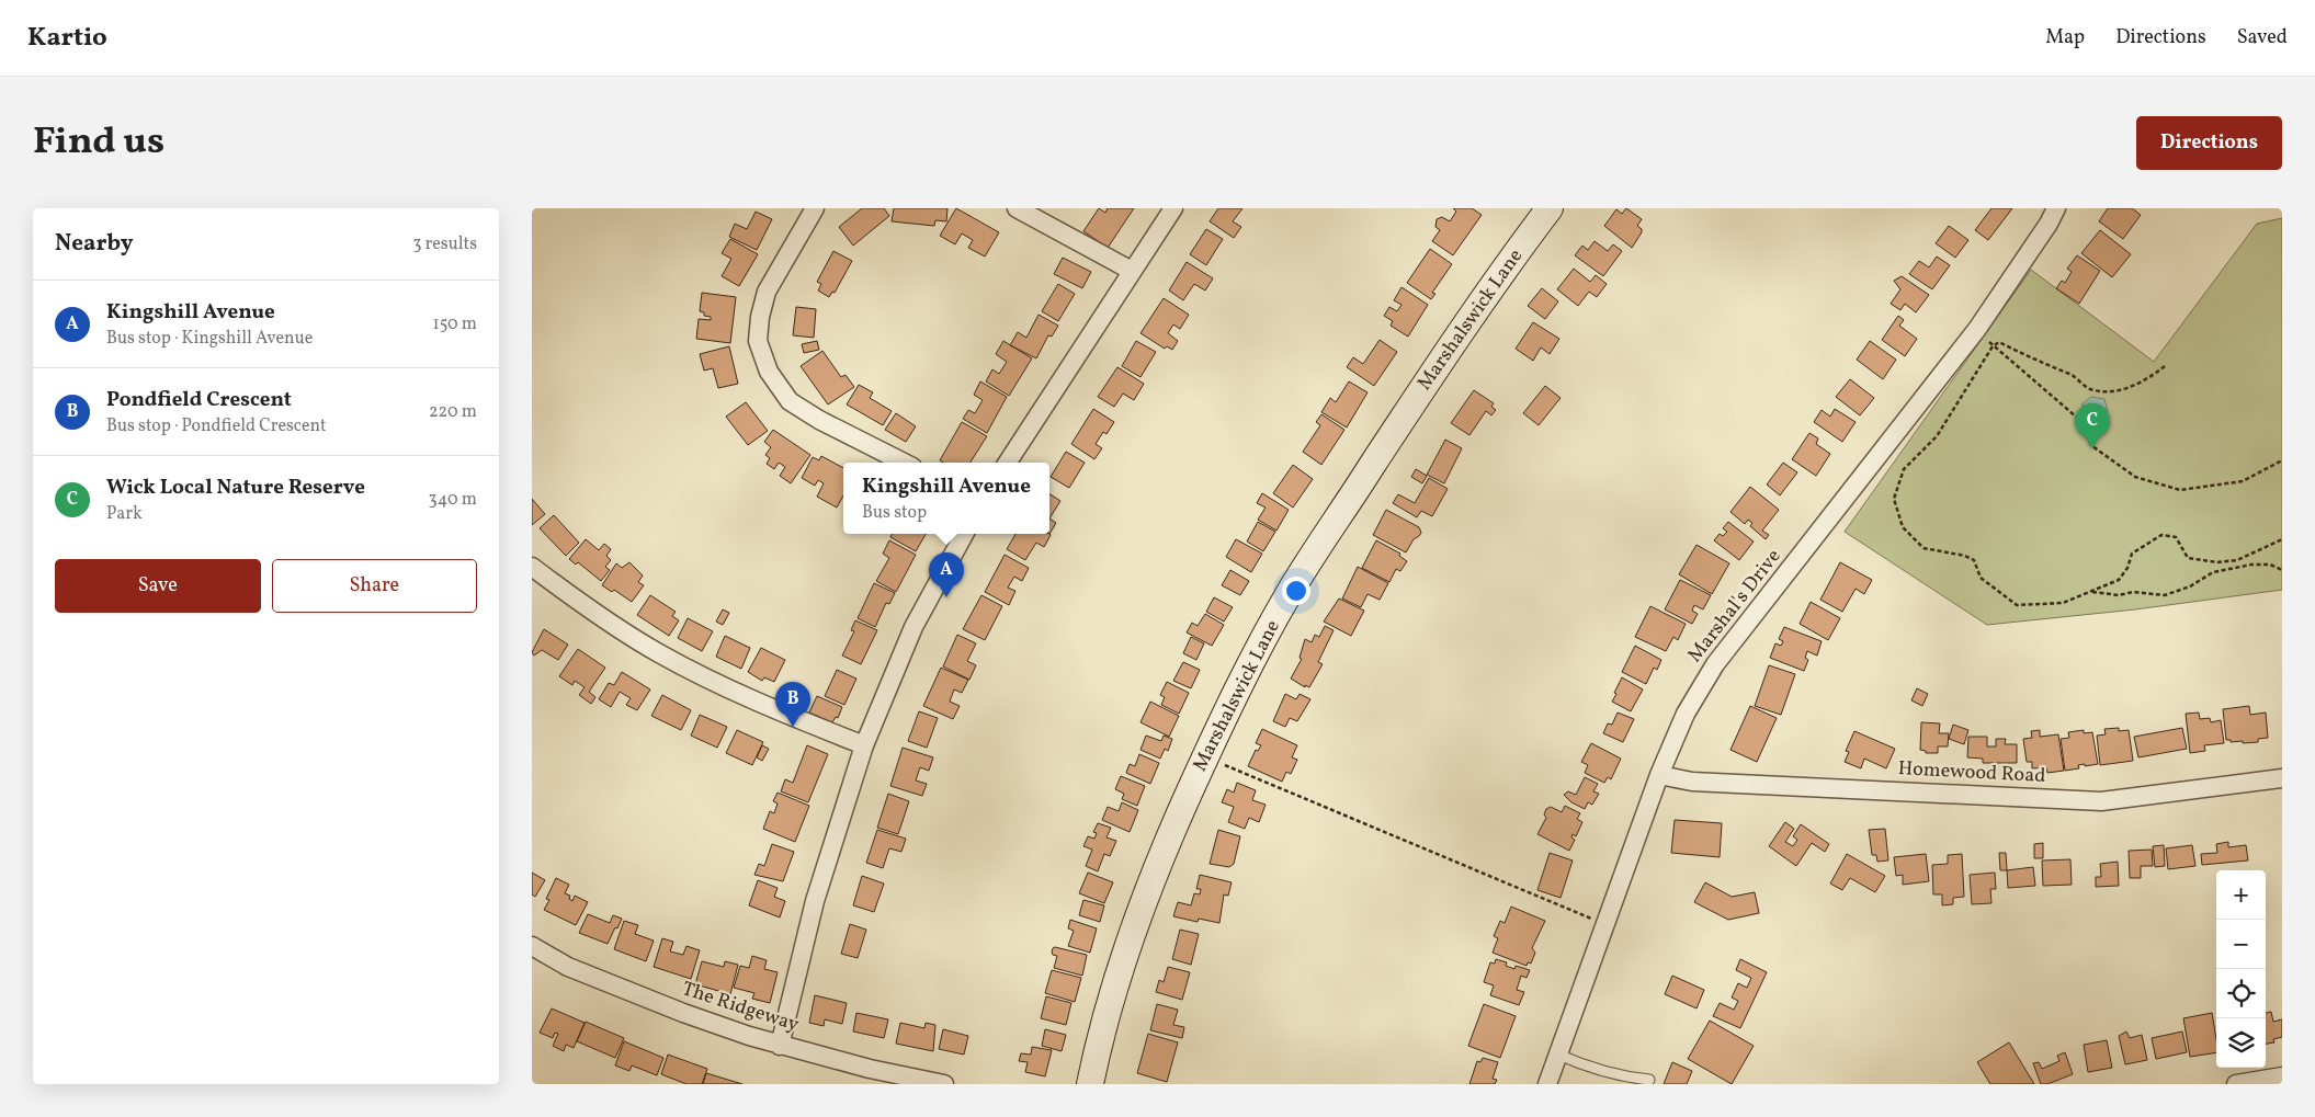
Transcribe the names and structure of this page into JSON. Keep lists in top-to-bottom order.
{
  "streets": {
    "street": [
      "Marshalswick Lane",
      "Marshal's Drive",
      "Homewood Road",
      "The Ridgeway"
    ]
  },
  "crossings": [
    ["Marshal's Drive", "Homewood Road"]
  ],
  "page": {
    "header": "Kartio",
    "nav": ["Map", "Directions", "Saved"],
    "title": "Find us",
    "buttons": [
      "Directions",
      ["Save", "Share"]
    ],
    "heading": ["Nearby", "3 results"],
    "list": [
      {
        "mark": "A",
        "name": "Kingshill Avenue",
        "note": "Bus stop · Kingshill Avenue",
        "value": "150 m"
      },
      {
        "mark": "B",
        "name": "Pondfield Crescent",
        "note": "Bus stop · Pondfield Crescent",
        "value": "220 m"
      },
      {
        "mark": "C",
        "name": "Wick Local Nature Reserve",
        "note": "Park",
        "value": "340 m"
      }
    ],
    "pins": ["C", "A", "B"],
    "popup": ["Kingshill Avenue", "Bus stop"],
    "map_buttons": ["+", "−"]
  }
}
